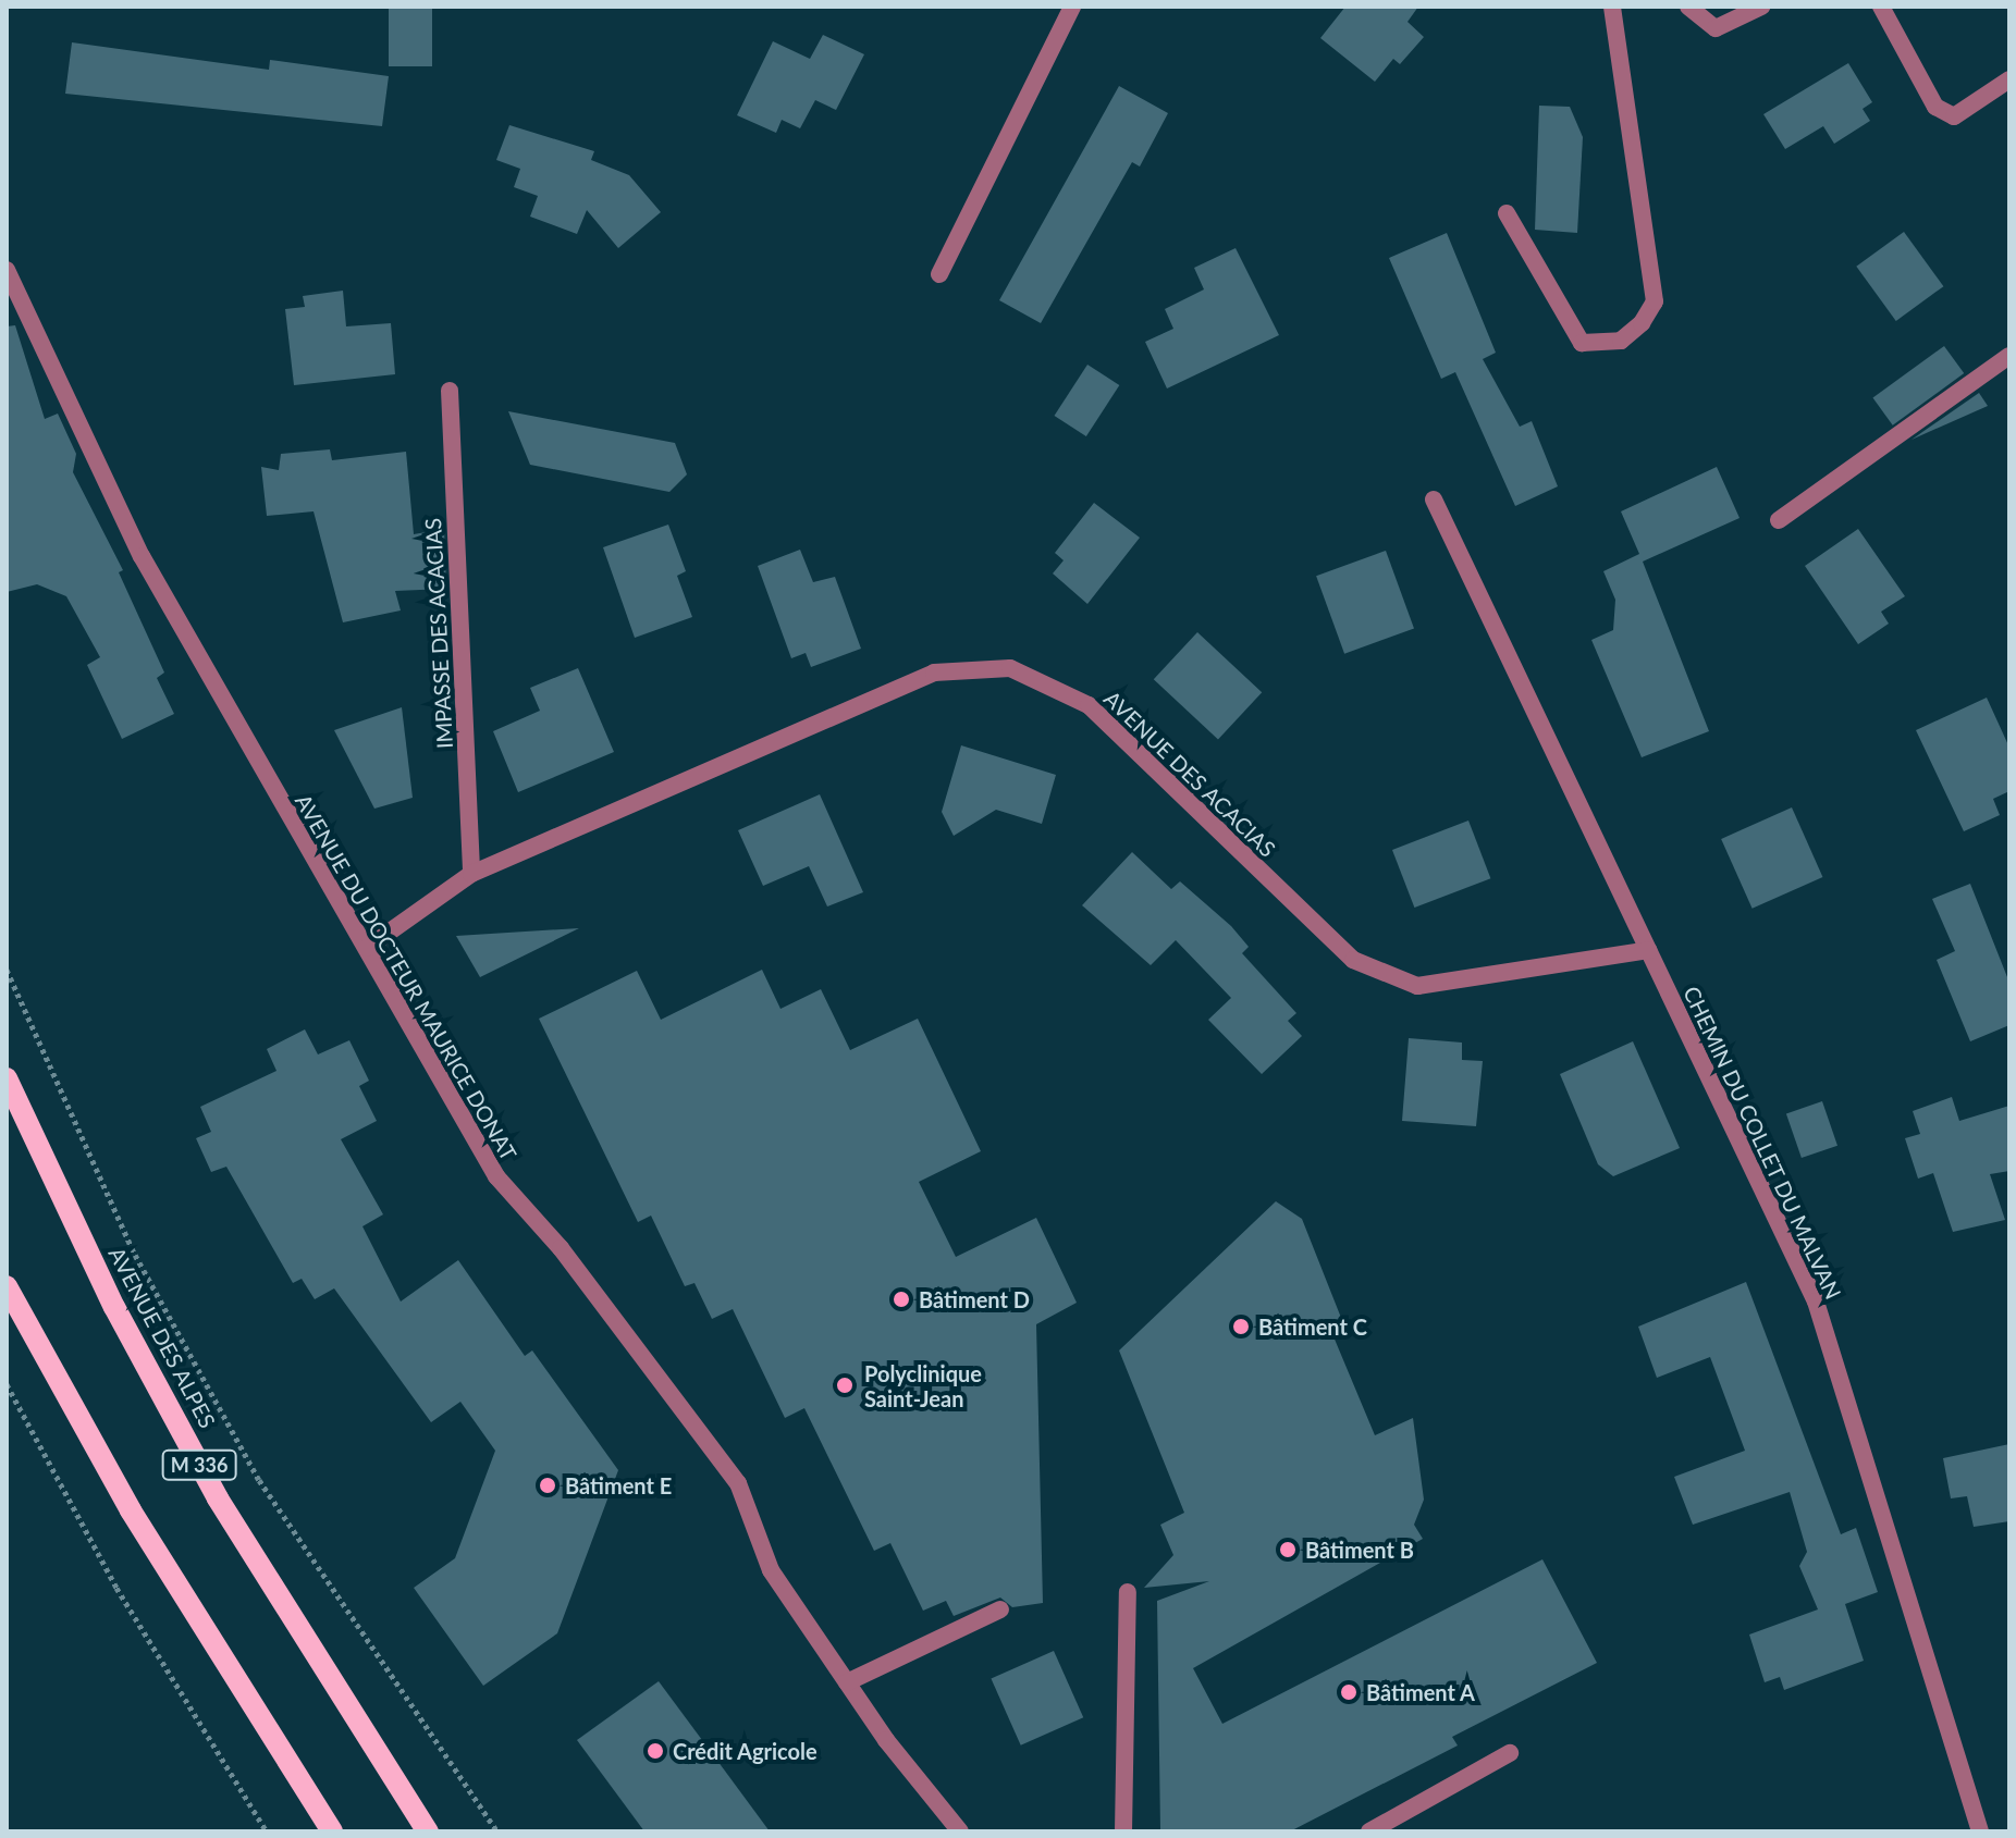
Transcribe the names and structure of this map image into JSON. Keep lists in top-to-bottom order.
{
  "streets": {
    "main road": ["AVENUE DES ALPES", "M 336"],
    "street": [
      "IMPASSE DES ACACIAS",
      "AVENUE DES ACACIAS",
      "AVENUE DU DOCTEUR MAURICE DONAT",
      "CHEMIN DU COLLET DU MALVAN"
    ]
  },
  "crossings": [
    ["IMPASSE DES ACACIAS", "AVENUE DES ACACIAS"],
    ["AVENUE DES ACACIAS", "AVENUE DU DOCTEUR MAURICE DONAT"],
    ["AVENUE DES ACACIAS", "CHEMIN DU COLLET DU MALVAN"]
  ],
  "places": [
    "Bâtiment D",
    "Bâtiment C",
    "Polyclinique Saint-Jean",
    "Bâtiment E",
    "Bâtiment B",
    "Bâtiment A",
    "Crédit Agricole"
  ]
}
